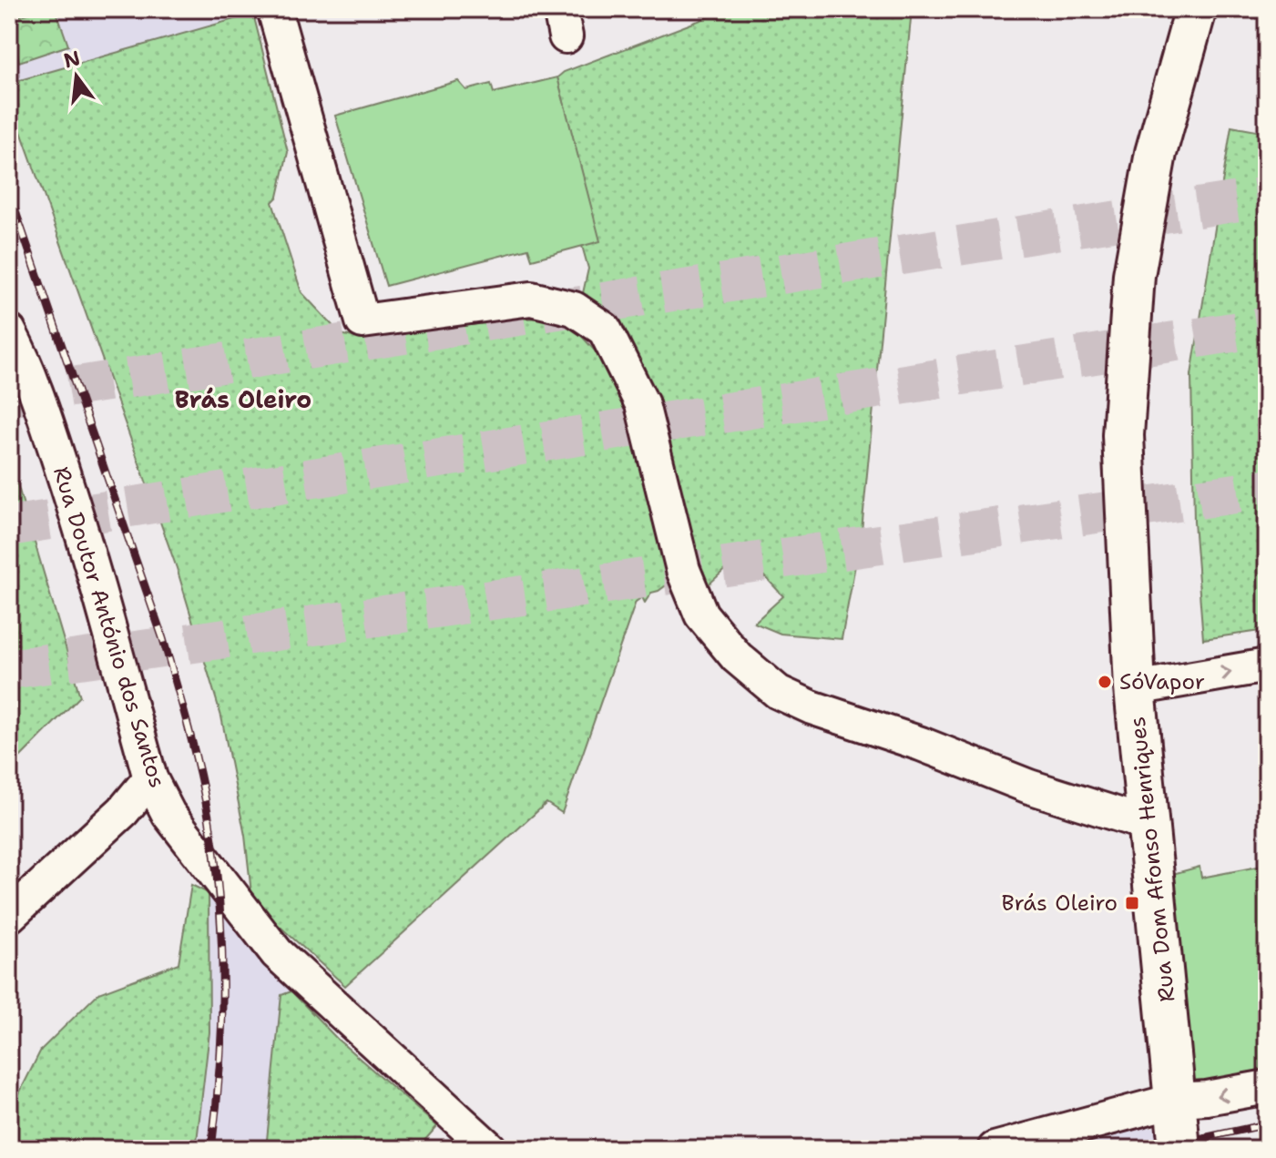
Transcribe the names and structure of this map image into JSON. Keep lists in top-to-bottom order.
{
  "streets": {
    "main road": ["Rua Dom Afonso Henriques"],
    "street": ["Rua Doutor António dos Santos"]
  },
  "districts": ["Brás Oleiro"],
  "places": {
    "other": ["SóVapor"],
    "transit": ["Brás Oleiro"]
  },
  "north": "top"
}
